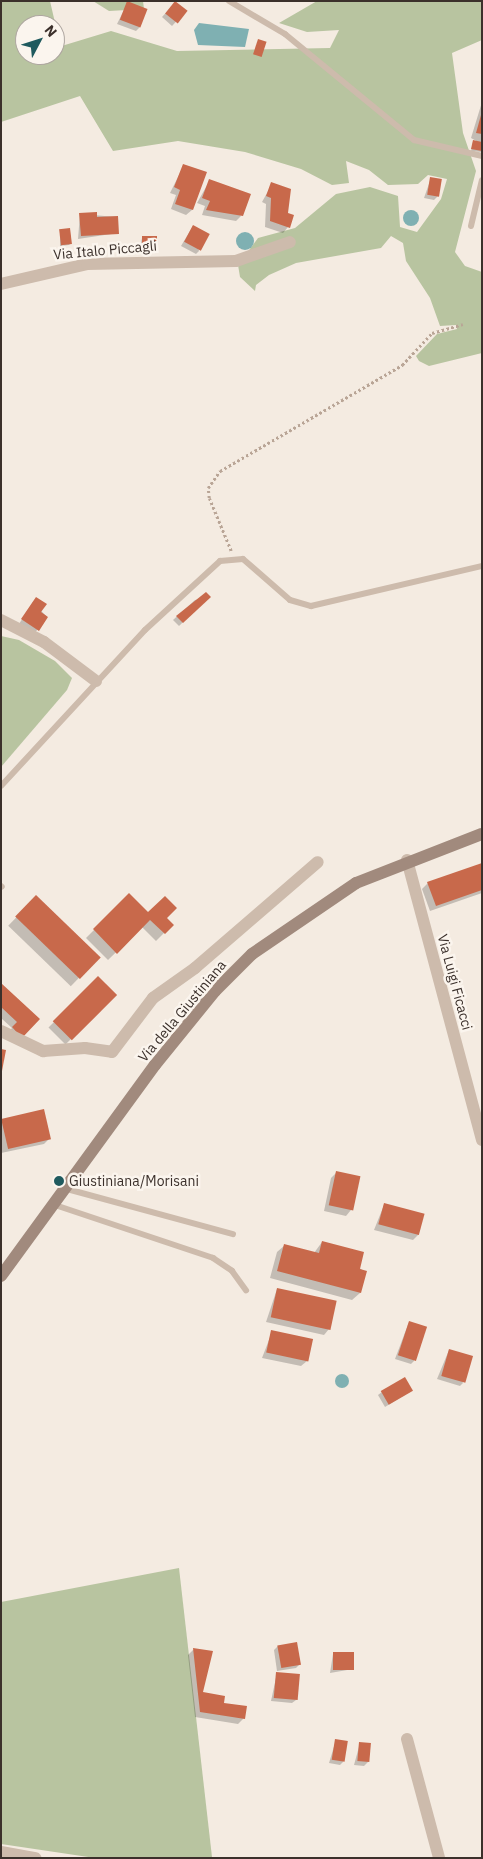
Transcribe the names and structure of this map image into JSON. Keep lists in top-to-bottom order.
{
  "streets": {
    "street": ["Via Italo Piccagli", "Via Luigi Ficacci", "Via della Giustiniana"]
  },
  "crossings": [
    ["Via Luigi Ficacci", "Via della Giustiniana"]
  ],
  "places": ["Giustiniana/Morisani"],
  "north": "top right"
}
